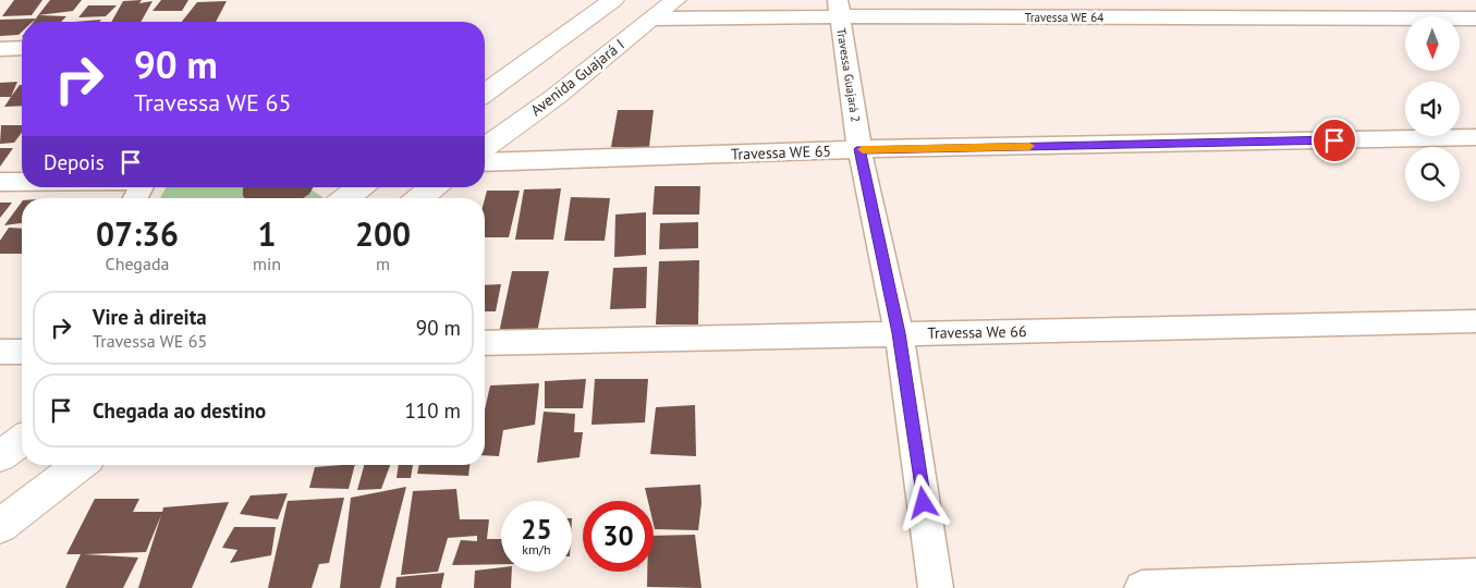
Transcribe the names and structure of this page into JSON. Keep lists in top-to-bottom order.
{
  "streets": {
    "main road": ["Avenida Guajará I"],
    "street": [
      "Travessa WE 64",
      "Travessa Guajará 2",
      "Travessa WE 65",
      "Travessa We 66"
    ]
  },
  "crossings": [
    ["Travessa WE 64", "Travessa Guajará 2"],
    ["Travessa WE 64", "Avenida Guajará I"],
    ["Travessa Guajará 2", "Travessa WE 65"],
    ["Travessa Guajará 2", "Travessa We 66"]
  ],
  "north": "bottom",
  "page": {
    "turn": ["90 m", "Travessa WE 65"],
    "then": "Depois",
    "eta": [
      "07:36",
      "Chegada",
      "1",
      "min",
      "200",
      "m"
    ],
    "list": [
      {
        "name": "Vire à direita",
        "note": "Travessa WE 65",
        "value": "90 m"
      },
      {
        "name": "Chegada ao destino",
        "value": "110 m"
      }
    ],
    "speed": "25 km/h",
    "limit": "30"
  }
}
